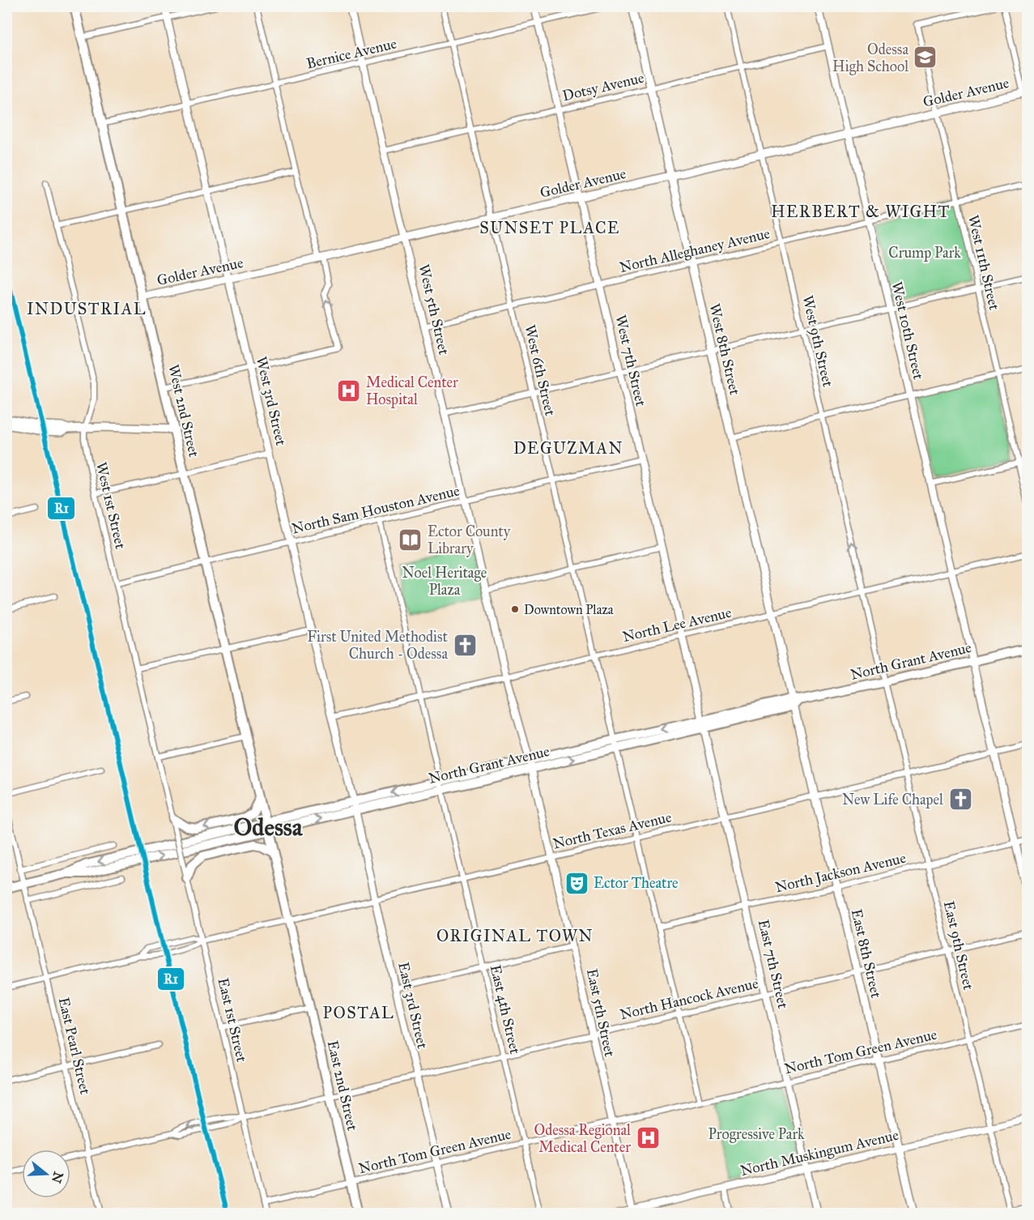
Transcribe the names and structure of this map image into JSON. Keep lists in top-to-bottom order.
{
  "streets": {
    "main road": [
      "Golder Avenue",
      "West 8th Street",
      "West 2nd Street",
      "North Grant Avenue",
      "East 8th Street",
      "East 2nd Street"
    ],
    "street": [
      "Bernice Avenue",
      "Dotsy Avenue",
      "North Alleghaney Avenue",
      "West 11th Street",
      "West 5th Street",
      "West 10th Street",
      "West 9th Street",
      "West 7th Street",
      "West 6th Street",
      "West 3rd Street",
      "West 1st Street",
      "North Sam Houston Avenue",
      "North Lee Avenue",
      "North Texas Avenue",
      "North Jackson Avenue",
      "East 9th Street",
      "East 7th Street",
      "North Hancock Avenue",
      "East 3rd Street",
      "East 4th Street",
      "East 5th Street",
      "East 1st Street",
      "East Pearl Street",
      "North Tom Green Avenue",
      "North Muskingum Avenue"
    ]
  },
  "crossings": [
    ["Bernice Avenue", "West 5th Street"],
    ["Bernice Avenue", "West 7th Street"],
    ["Bernice Avenue", "West 6th Street"],
    ["Bernice Avenue", "West 3rd Street"],
    ["Bernice Avenue", "West 2nd Street"],
    ["Dotsy Avenue", "West 5th Street"],
    ["Dotsy Avenue", "West 10th Street"],
    ["Dotsy Avenue", "West 9th Street"],
    ["Dotsy Avenue", "West 8th Street"],
    ["Dotsy Avenue", "West 7th Street"],
    ["Dotsy Avenue", "West 6th Street"],
    ["Golder Avenue", "West 11th Street"],
    ["Golder Avenue", "West 5th Street"],
    ["Golder Avenue", "West 10th Street"],
    ["Golder Avenue", "West 9th Street"],
    ["Golder Avenue", "West 8th Street"],
    ["Golder Avenue", "West 7th Street"],
    ["Golder Avenue", "West 6th Street"],
    ["Golder Avenue", "West 3rd Street"],
    ["Golder Avenue", "West 2nd Street"],
    ["North Alleghaney Avenue", "West 11th Street"],
    ["North Alleghaney Avenue", "West 5th Street"],
    ["North Alleghaney Avenue", "West 10th Street"],
    ["North Alleghaney Avenue", "West 9th Street"],
    ["North Alleghaney Avenue", "West 8th Street"],
    ["North Alleghaney Avenue", "West 7th Street"],
    ["North Alleghaney Avenue", "West 6th Street"],
    ["West 5th Street", "North Sam Houston Avenue"],
    ["West 5th Street", "North Lee Avenue"],
    ["West 5th Street", "North Grant Avenue"],
    ["West 5th Street", "East 5th Street"],
    ["West 10th Street", "North Lee Avenue"],
    ["West 10th Street", "North Grant Avenue"],
    ["West 10th Street", "North Texas Avenue"],
    ["West 10th Street", "North Jackson Avenue"],
    ["West 9th Street", "North Lee Avenue"],
    ["West 9th Street", "North Grant Avenue"],
    ["West 9th Street", "East 9th Street"],
    ["West 8th Street", "North Lee Avenue"],
    ["West 8th Street", "North Grant Avenue"],
    ["West 8th Street", "East 8th Street"],
    ["West 7th Street", "North Sam Houston Avenue"],
    ["West 7th Street", "North Lee Avenue"],
    ["West 7th Street", "North Grant Avenue"],
    ["West 7th Street", "East 7th Street"],
    ["West 6th Street", "North Sam Houston Avenue"],
    ["West 6th Street", "North Lee Avenue"],
    ["West 6th Street", "North Grant Avenue"],
    ["West 6th Street", "North Texas Avenue"],
    ["West 6th Street", "North Jackson Avenue"],
    ["West 6th Street", "North Hancock Avenue"],
    ["West 6th Street", "North Tom Green Avenue"],
    ["West 3rd Street", "North Sam Houston Avenue"],
    ["West 3rd Street", "North Lee Avenue"],
    ["West 3rd Street", "North Grant Avenue"],
    ["West 3rd Street", "East 3rd Street"],
    ["West 2nd Street", "North Sam Houston Avenue"],
    ["West 2nd Street", "North Grant Avenue"],
    ["West 2nd Street", "East 2nd Street"],
    ["West 1st Street", "North Sam Houston Avenue"],
    ["West 1st Street", "East 1st Street"],
    ["North Sam Houston Avenue", "East 4th Street"],
    ["North Lee Avenue", "East 4th Street"],
    ["North Grant Avenue", "East 9th Street"],
    ["North Grant Avenue", "East 8th Street"],
    ["North Grant Avenue", "East 7th Street"],
    ["North Grant Avenue", "East 3rd Street"],
    ["North Grant Avenue", "East 4th Street"],
    ["North Grant Avenue", "East 5th Street"],
    ["North Grant Avenue", "East Pearl Street"],
    ["North Grant Avenue", "East 2nd Street"],
    ["North Texas Avenue", "East 9th Street"],
    ["North Texas Avenue", "East 8th Street"],
    ["North Texas Avenue", "East 7th Street"],
    ["North Texas Avenue", "East 3rd Street"],
    ["North Texas Avenue", "East 4th Street"],
    ["North Texas Avenue", "East 5th Street"],
    ["North Texas Avenue", "East 1st Street"],
    ["North Texas Avenue", "East 2nd Street"],
    ["North Jackson Avenue", "East 9th Street"],
    ["North Jackson Avenue", "East 8th Street"],
    ["North Jackson Avenue", "East 7th Street"],
    ["East 9th Street", "North Hancock Avenue"],
    ["East 9th Street", "North Tom Green Avenue"],
    ["East 9th Street", "North Muskingum Avenue"],
    ["East 8th Street", "North Hancock Avenue"],
    ["East 8th Street", "North Tom Green Avenue"],
    ["East 8th Street", "North Muskingum Avenue"],
    ["East 7th Street", "North Hancock Avenue"],
    ["East 7th Street", "North Tom Green Avenue"],
    ["East 7th Street", "North Muskingum Avenue"],
    ["North Hancock Avenue", "East 3rd Street"],
    ["North Hancock Avenue", "East 4th Street"],
    ["North Hancock Avenue", "East 5th Street"],
    ["North Hancock Avenue", "East 1st Street"],
    ["North Hancock Avenue", "East Pearl Street"],
    ["North Hancock Avenue", "East 2nd Street"],
    ["East 3rd Street", "North Tom Green Avenue"],
    ["East 4th Street", "North Tom Green Avenue"],
    ["East 5th Street", "North Tom Green Avenue"],
    ["East 5th Street", "North Muskingum Avenue"],
    ["East 1st Street", "North Tom Green Avenue"],
    ["North Tom Green Avenue", "East 2nd Street"]
  ],
  "districts": [
    "HERBERT & WIGHT",
    "SUNSET PLACE",
    "INDUSTRIAL",
    "DEGUZMAN",
    "Odessa",
    "ORIGINAL TOWN",
    "POSTAL"
  ],
  "parks": ["Crump Park", "Noel Heritage Plaza", "Progressive Park"],
  "places": {
    "school or university": ["Odessa High School"],
    "hospital": ["Medical Center Hospital", "Odessa Regional Medical Center"],
    "library": ["Ector County Library"],
    "other": ["Downtown Plaza"],
    "church": ["First United Methodist Church - Odessa", "New Life Chapel"],
    "theatre": ["Ector Theatre"]
  },
  "lines": ["transit line R1"],
  "north": "right"
}
